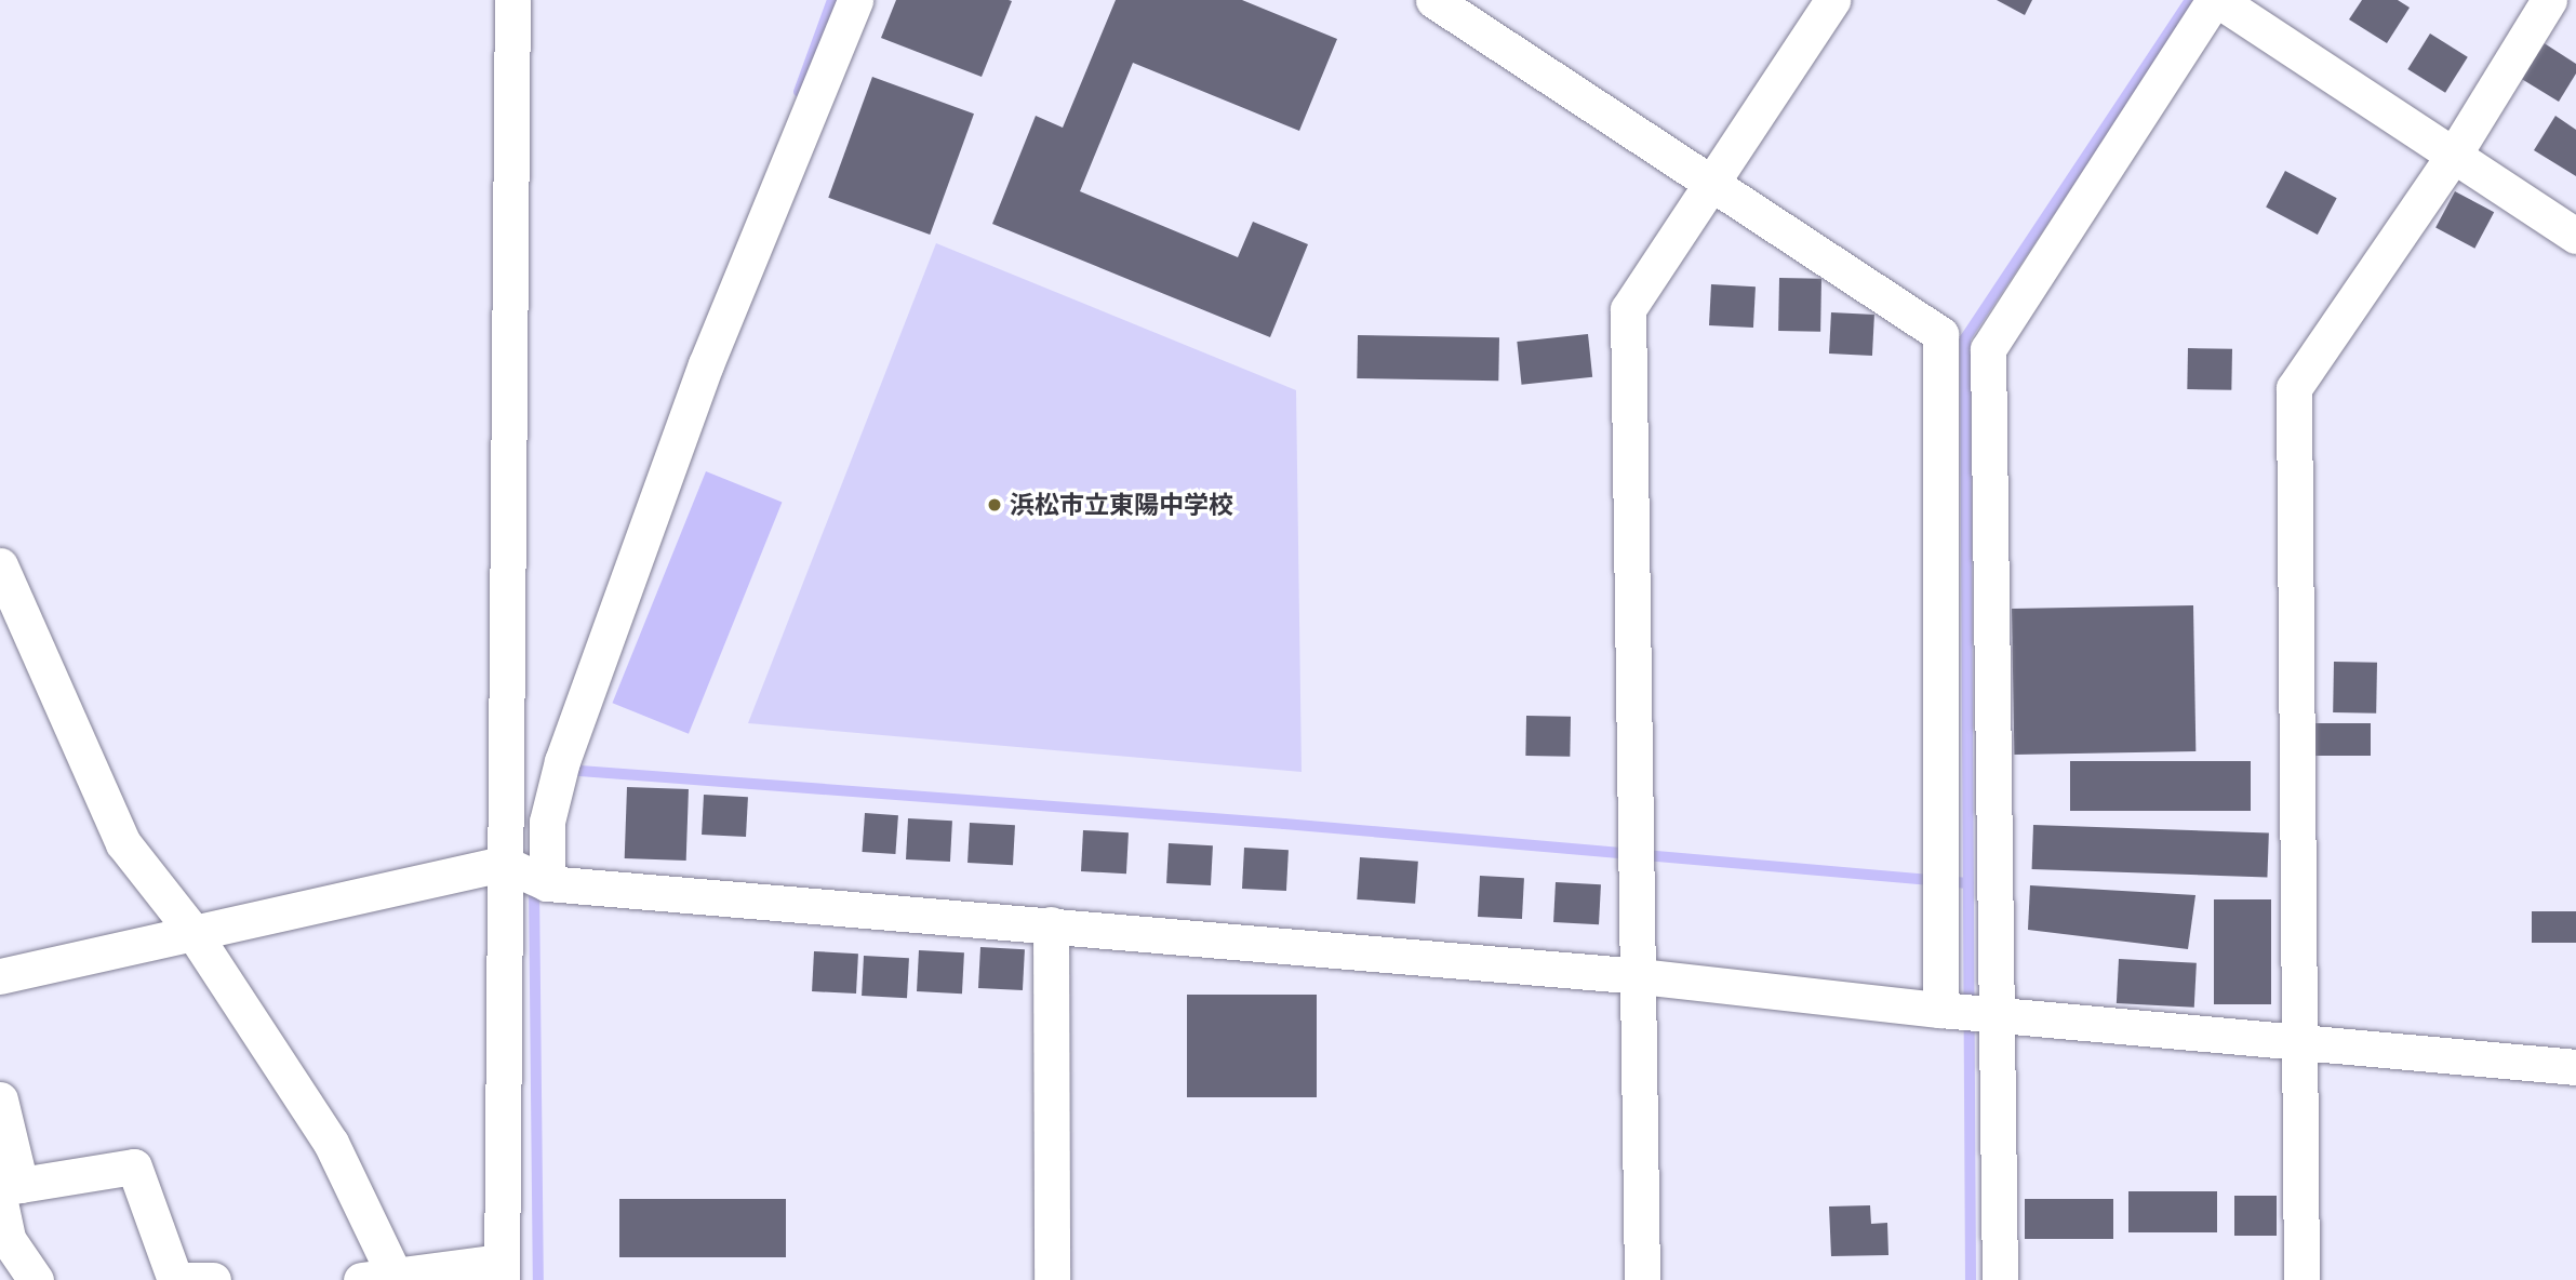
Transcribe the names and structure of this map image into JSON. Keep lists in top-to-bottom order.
{
  "places": ["浜松市立東陽中学校"]
}
